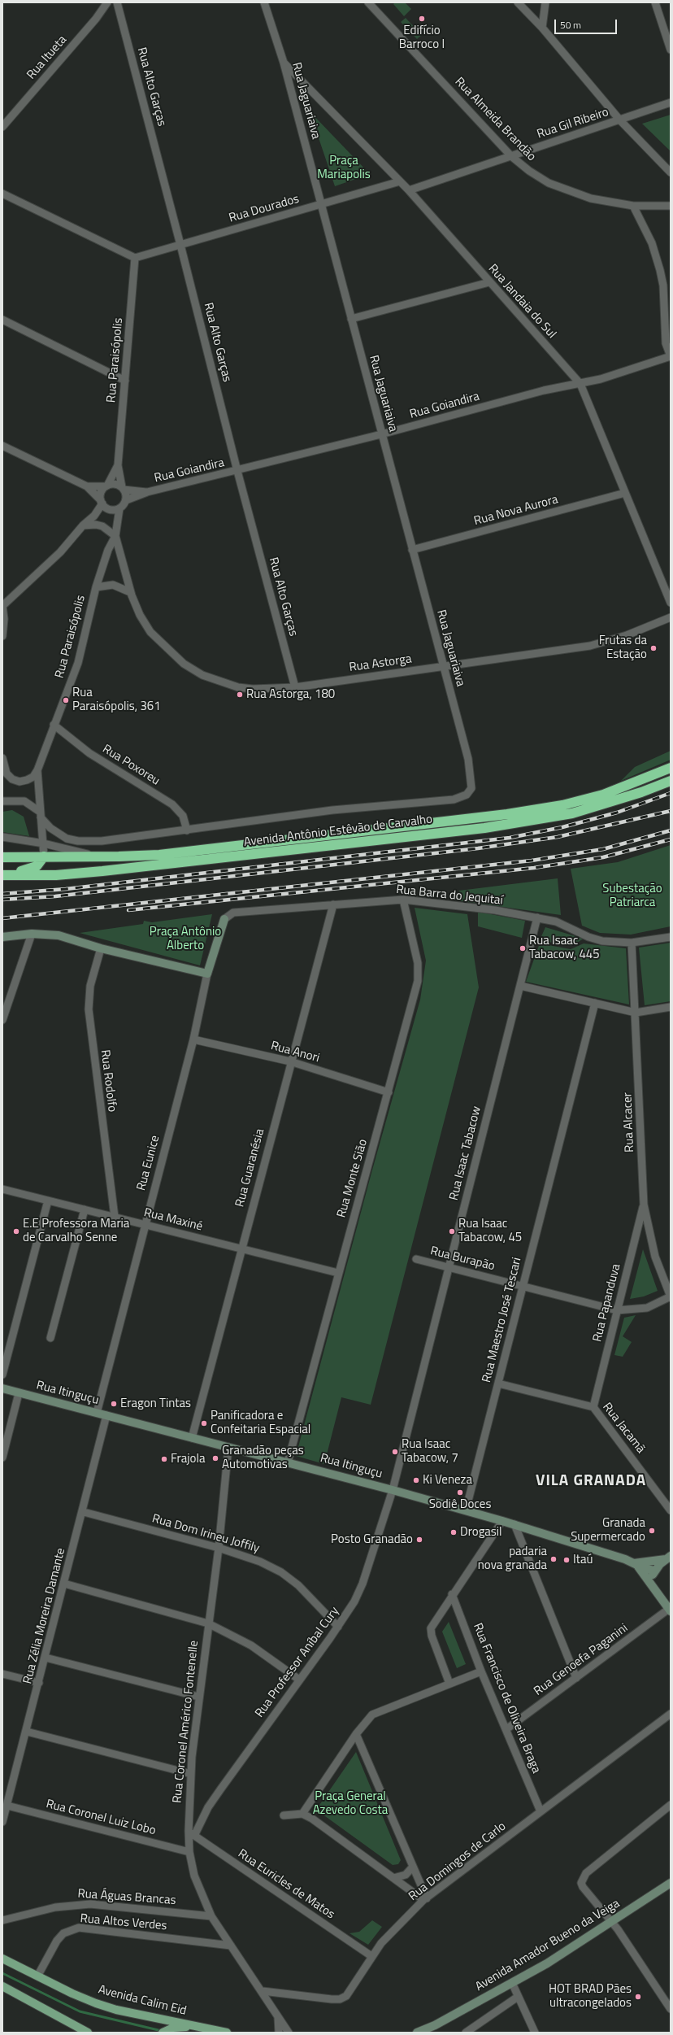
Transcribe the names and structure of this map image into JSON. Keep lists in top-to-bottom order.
{
  "streets": {
    "highway": ["Avenida Antônio Estêvão de Carvalho"],
    "main road": [
      "Rua Eunice",
      "Rua Itinguçu",
      "Avenida Amador Bueno da Veiga",
      "Avenida Calim Eid"
    ],
    "street": [
      "Rua Itueta",
      "Rua Alto Garças",
      "Rua Jaguariaiva",
      "Rua Almeida Brandão",
      "Rua Gil Ribeiro",
      "Rua Dourados",
      "Rua Jandaia do Sul",
      "Rua Paraisópolis",
      "Rua Goiandira",
      "Rua Nova Aurora",
      "Rua Astorga",
      "Rua Poxoreu",
      "Rua Barra do Jequitaí",
      "Rua Anori",
      "Rua Rodolfo",
      "Rua Alcacer",
      "Rua Isaac Tabacow",
      "Rua Guaranésia",
      "Rua Monte Sião",
      "Rua Maxiné",
      "Rua Burapão",
      "Rua Papanduva",
      "Rua Maestro José Tescari",
      "Rua Jacamã",
      "Rua Dom Irineu Joffily",
      "Rua Zélia Moreira Damante",
      "Rua Genoefa Paganini",
      "Rua Professor Aníbal Cury",
      "Rua Francisco de Oliveira Braga",
      "Rua Coronel Américo Fontenelle",
      "Rua Coronel Luiz Lobo",
      "Rua Domingos de Carlo",
      "Rua Euricles de Matos",
      "Rua Águas Brancas",
      "Rua Altos Verdes"
    ]
  },
  "crossings": [
    ["Rua Alto Garças", "Rua Dourados"],
    ["Rua Alto Garças", "Rua Goiandira"],
    ["Rua Alto Garças", "Rua Astorga"],
    ["Rua Jaguariaiva", "Rua Dourados"],
    ["Rua Jaguariaiva", "Rua Jandaia do Sul"],
    ["Rua Jaguariaiva", "Rua Goiandira"],
    ["Rua Jaguariaiva", "Rua Nova Aurora"],
    ["Rua Jaguariaiva", "Rua Astorga"],
    ["Rua Jaguariaiva", "Avenida Antônio Estêvão de Carvalho"],
    ["Rua Almeida Brandão", "Rua Gil Ribeiro"],
    ["Rua Gil Ribeiro", "Rua Jandaia do Sul"],
    ["Rua Dourados", "Rua Jandaia do Sul"],
    ["Rua Dourados", "Rua Paraisópolis"],
    ["Rua Jandaia do Sul", "Rua Goiandira"],
    ["Rua Jandaia do Sul", "Rua Nova Aurora"],
    ["Rua Paraisópolis", "Rua Goiandira"],
    ["Rua Paraisópolis", "Rua Astorga"],
    ["Rua Paraisópolis", "Rua Poxoreu"],
    ["Rua Poxoreu", "Avenida Antônio Estêvão de Carvalho"],
    ["Rua Barra do Jequitaí", "Rua Alcacer"],
    ["Rua Barra do Jequitaí", "Rua Isaac Tabacow"],
    ["Rua Barra do Jequitaí", "Rua Eunice"],
    ["Rua Barra do Jequitaí", "Rua Guaranésia"],
    ["Rua Barra do Jequitaí", "Rua Monte Sião"],
    ["Rua Anori", "Rua Eunice"],
    ["Rua Anori", "Rua Guaranésia"],
    ["Rua Anori", "Rua Monte Sião"],
    ["Rua Rodolfo", "Rua Maxiné"],
    ["Rua Alcacer", "Rua Burapão"],
    ["Rua Alcacer", "Rua Papanduva"],
    ["Rua Isaac Tabacow", "Rua Burapão"],
    ["Rua Isaac Tabacow", "Rua Itinguçu"],
    ["Rua Isaac Tabacow", "Rua Professor Aníbal Cury"],
    ["Rua Eunice", "Rua Maxiné"],
    ["Rua Eunice", "Rua Itinguçu"],
    ["Rua Guaranésia", "Rua Maxiné"],
    ["Rua Guaranésia", "Rua Itinguçu"],
    ["Rua Monte Sião", "Rua Maxiné"],
    ["Rua Monte Sião", "Rua Itinguçu"],
    ["Rua Burapão", "Rua Papanduva"],
    ["Rua Burapão", "Rua Maestro José Tescari"],
    ["Rua Papanduva", "Rua Jacamã"],
    ["Rua Maestro José Tescari", "Rua Itinguçu"],
    ["Rua Maestro José Tescari", "Rua Jacamã"],
    ["Rua Itinguçu", "Rua Zélia Moreira Damante"],
    ["Rua Itinguçu", "Rua Professor Aníbal Cury"],
    ["Rua Itinguçu", "Rua Coronel Américo Fontenelle"],
    ["Rua Dom Irineu Joffily", "Rua Zélia Moreira Damante"],
    ["Rua Dom Irineu Joffily", "Rua Professor Aníbal Cury"],
    ["Rua Dom Irineu Joffily", "Rua Coronel Américo Fontenelle"],
    ["Rua Zélia Moreira Damante", "Rua Coronel Luiz Lobo"],
    ["Rua Genoefa Paganini", "Rua Francisco de Oliveira Braga"],
    ["Rua Professor Aníbal Cury", "Rua Euricles de Matos"],
    ["Rua Francisco de Oliveira Braga", "Rua Domingos de Carlo"],
    ["Rua Coronel Américo Fontenelle", "Rua Coronel Luiz Lobo"],
    ["Rua Coronel Américo Fontenelle", "Rua Domingos de Carlo"],
    ["Rua Coronel Américo Fontenelle", "Rua Euricles de Matos"],
    ["Rua Coronel Américo Fontenelle", "Rua Águas Brancas"],
    ["Rua Coronel Américo Fontenelle", "Rua Altos Verdes"],
    ["Rua Domingos de Carlo", "Rua Euricles de Matos"],
    ["Rua Altos Verdes", "Avenida Calim Eid"]
  ],
  "districts": ["VILA GRANADA"],
  "parks": [
    "Praça Mariapolis",
    "Subestação Patriarca",
    "Praça Antônio Alberto",
    "Praça General Azevedo Costa"
  ],
  "places": [
    "Edifício Barroco I",
    "Frutas da Estação",
    "Rua Astorga, 180",
    "Rua Paraisópolis, 361",
    "Rua Isaac Tabacow, 445",
    "E.E Professora Maria de Carvalho Senne",
    "Rua Isaac Tabacow, 45",
    "Eragon Tintas",
    "Panificadora e Confeitaria Espacial",
    "Rua Isaac Tabacow, 7",
    "Granadão peças Automotivas",
    "Frajola",
    "Ki Veneza",
    "Sodiê Doces",
    "Granada Supermercado",
    "Drogasil",
    "Posto Granadão",
    "padaria nova granada",
    "Itaú",
    "HOT BRAD Pães ultracongelados"
  ],
  "scale_bar": "50 m"
}
